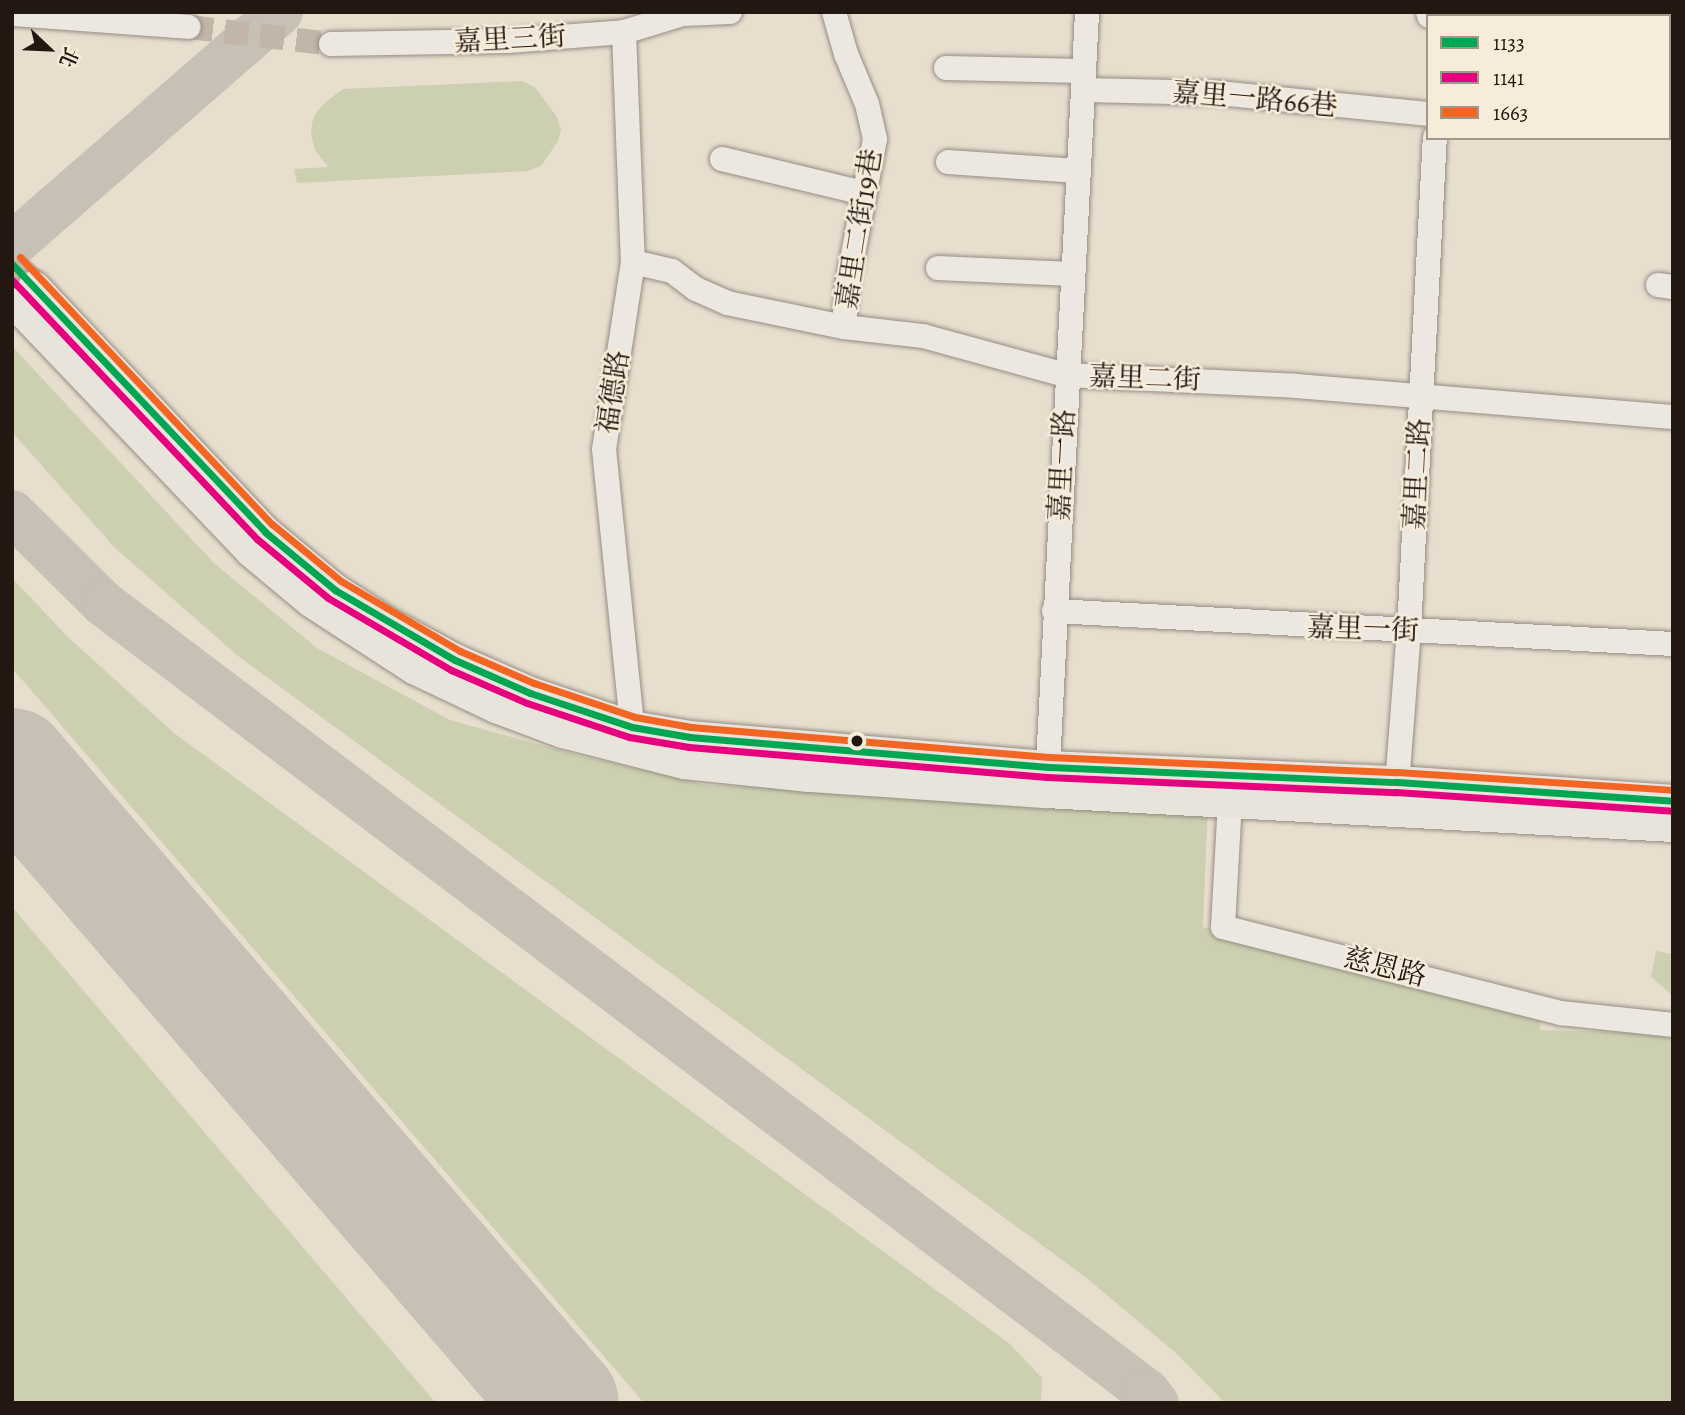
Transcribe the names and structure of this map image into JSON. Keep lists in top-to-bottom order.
{
  "streets": {
    "street": [
      "嘉里三街",
      "嘉里一路66巷",
      "嘉里二街19巷",
      "嘉里二街",
      "福德路",
      "嘉里一路",
      "嘉里二路",
      "嘉里一街",
      "慈恩路"
    ]
  },
  "crossings": [
    ["嘉里三街", "福德路"],
    ["嘉里一路66巷", "嘉里一路"],
    ["嘉里二街19巷", "嘉里二街"],
    ["嘉里二街", "福德路"],
    ["嘉里二街", "嘉里一路"],
    ["嘉里二街", "嘉里二路"],
    ["嘉里一路", "嘉里一街"],
    ["嘉里二路", "嘉里一街"]
  ],
  "lines": ["transit line 1663", "transit line 1133", "transit line 1141"],
  "legend": ["1133", "1141", "1663"],
  "north": "bottom right"
}
